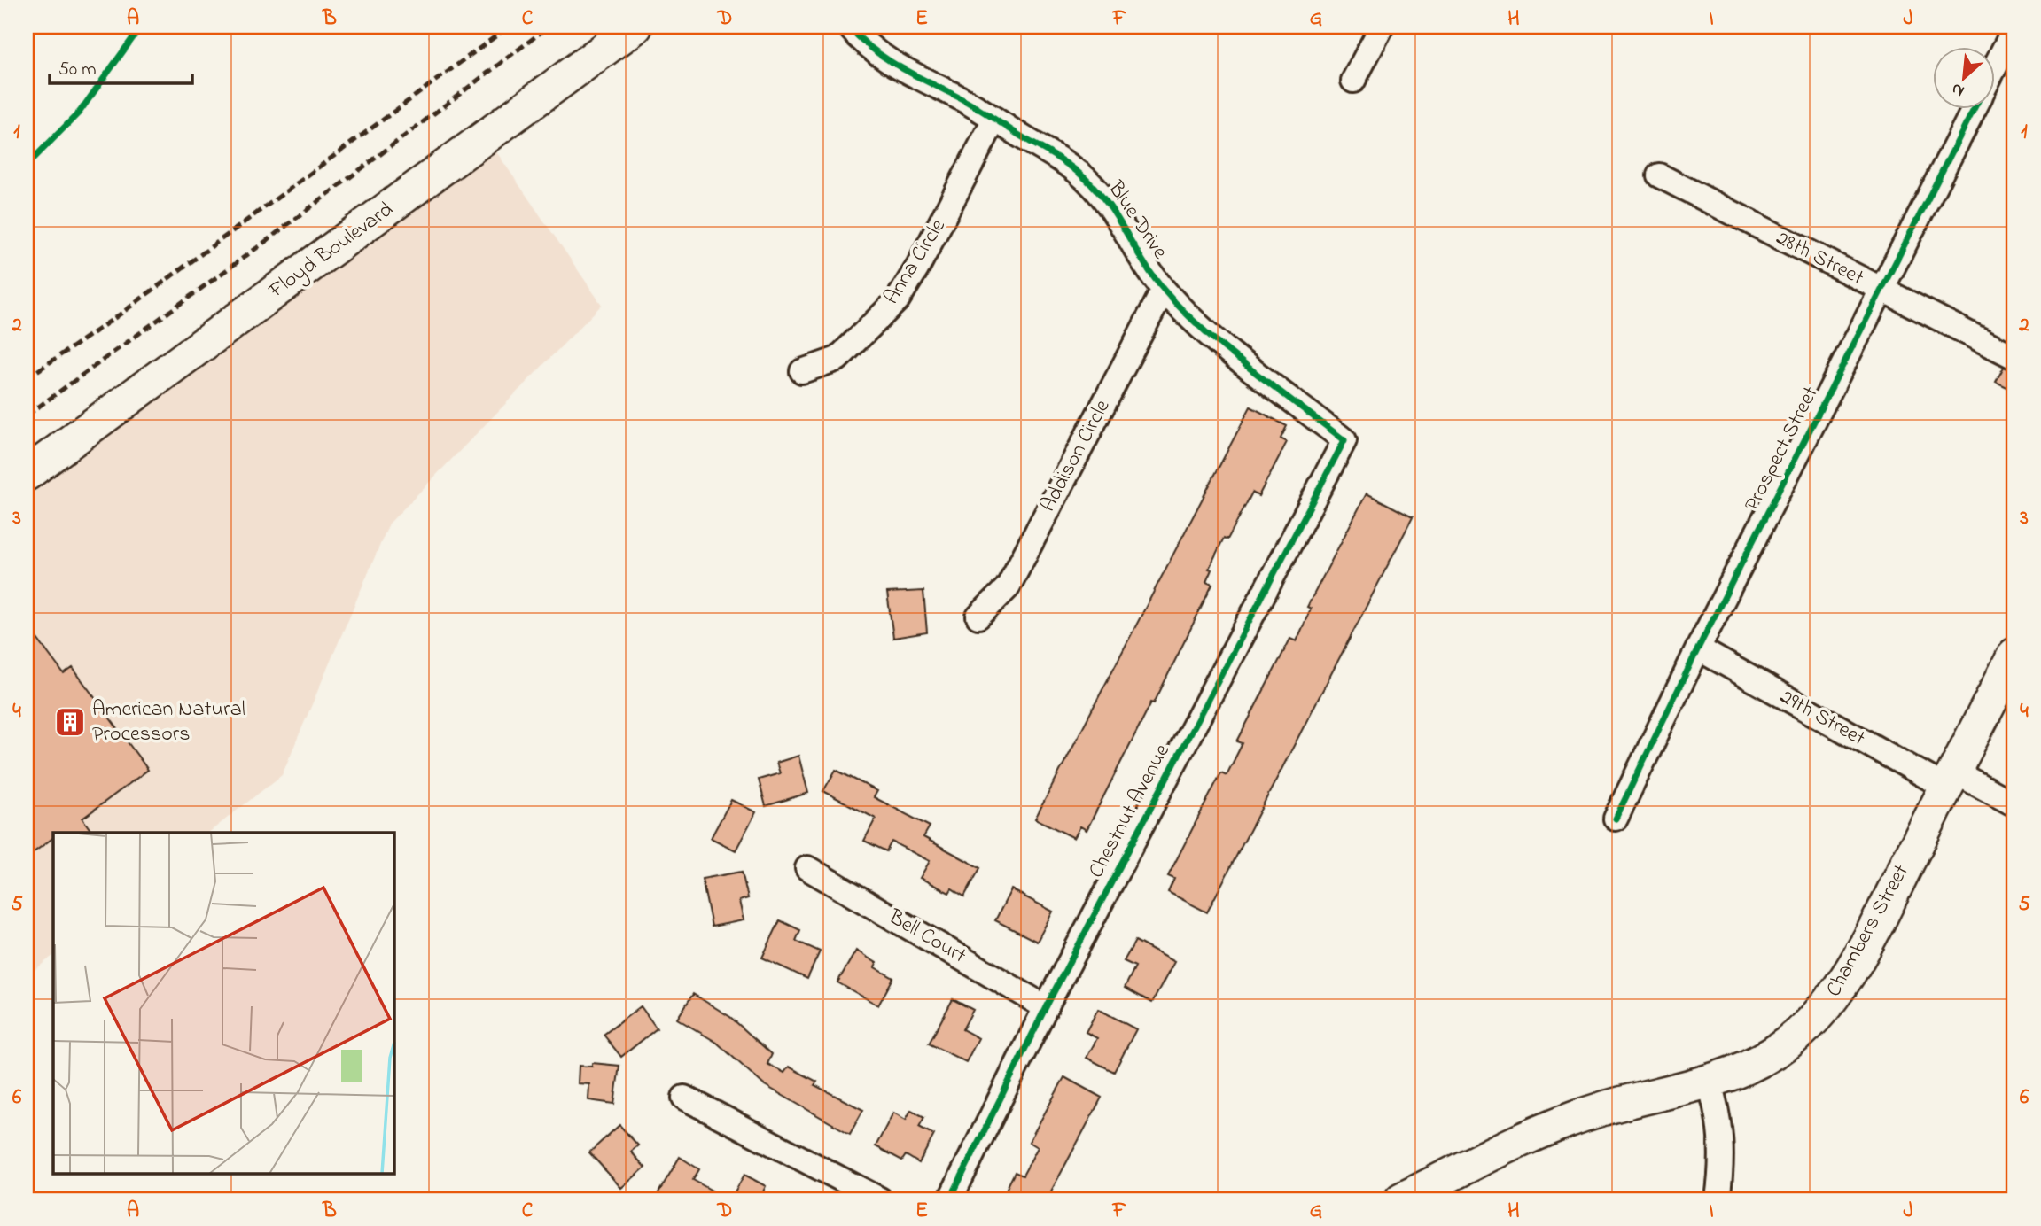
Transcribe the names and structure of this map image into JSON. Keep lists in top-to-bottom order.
{
  "streets": {
    "main road": ["Floyd Boulevard", "Chambers Street"],
    "street": [
      "Blue Drive",
      "28th Street",
      "Anna Circle",
      "Prospect Street",
      "Addison Circle",
      "29th Street",
      "Chestnut Avenue",
      "Bell Court"
    ]
  },
  "crossings": [
    ["Blue Drive", "Anna Circle"],
    ["Blue Drive", "Addison Circle"],
    ["Blue Drive", "Chestnut Avenue"],
    ["28th Street", "Prospect Street"],
    ["Prospect Street", "29th Street"],
    ["29th Street", "Chambers Street"],
    ["Chestnut Avenue", "Bell Court"]
  ],
  "places": {
    "building": ["American Natural Processors"]
  },
  "scale_bar": "50 m",
  "north": "bottom left",
  "grid": {
    "columns": [
      "A",
      "B",
      "C",
      "D",
      "E",
      "F",
      "G",
      "H",
      "I",
      "J"
    ],
    "rows": [
      "1",
      "2",
      "3",
      "4",
      "5",
      "6"
    ]
  }
}
